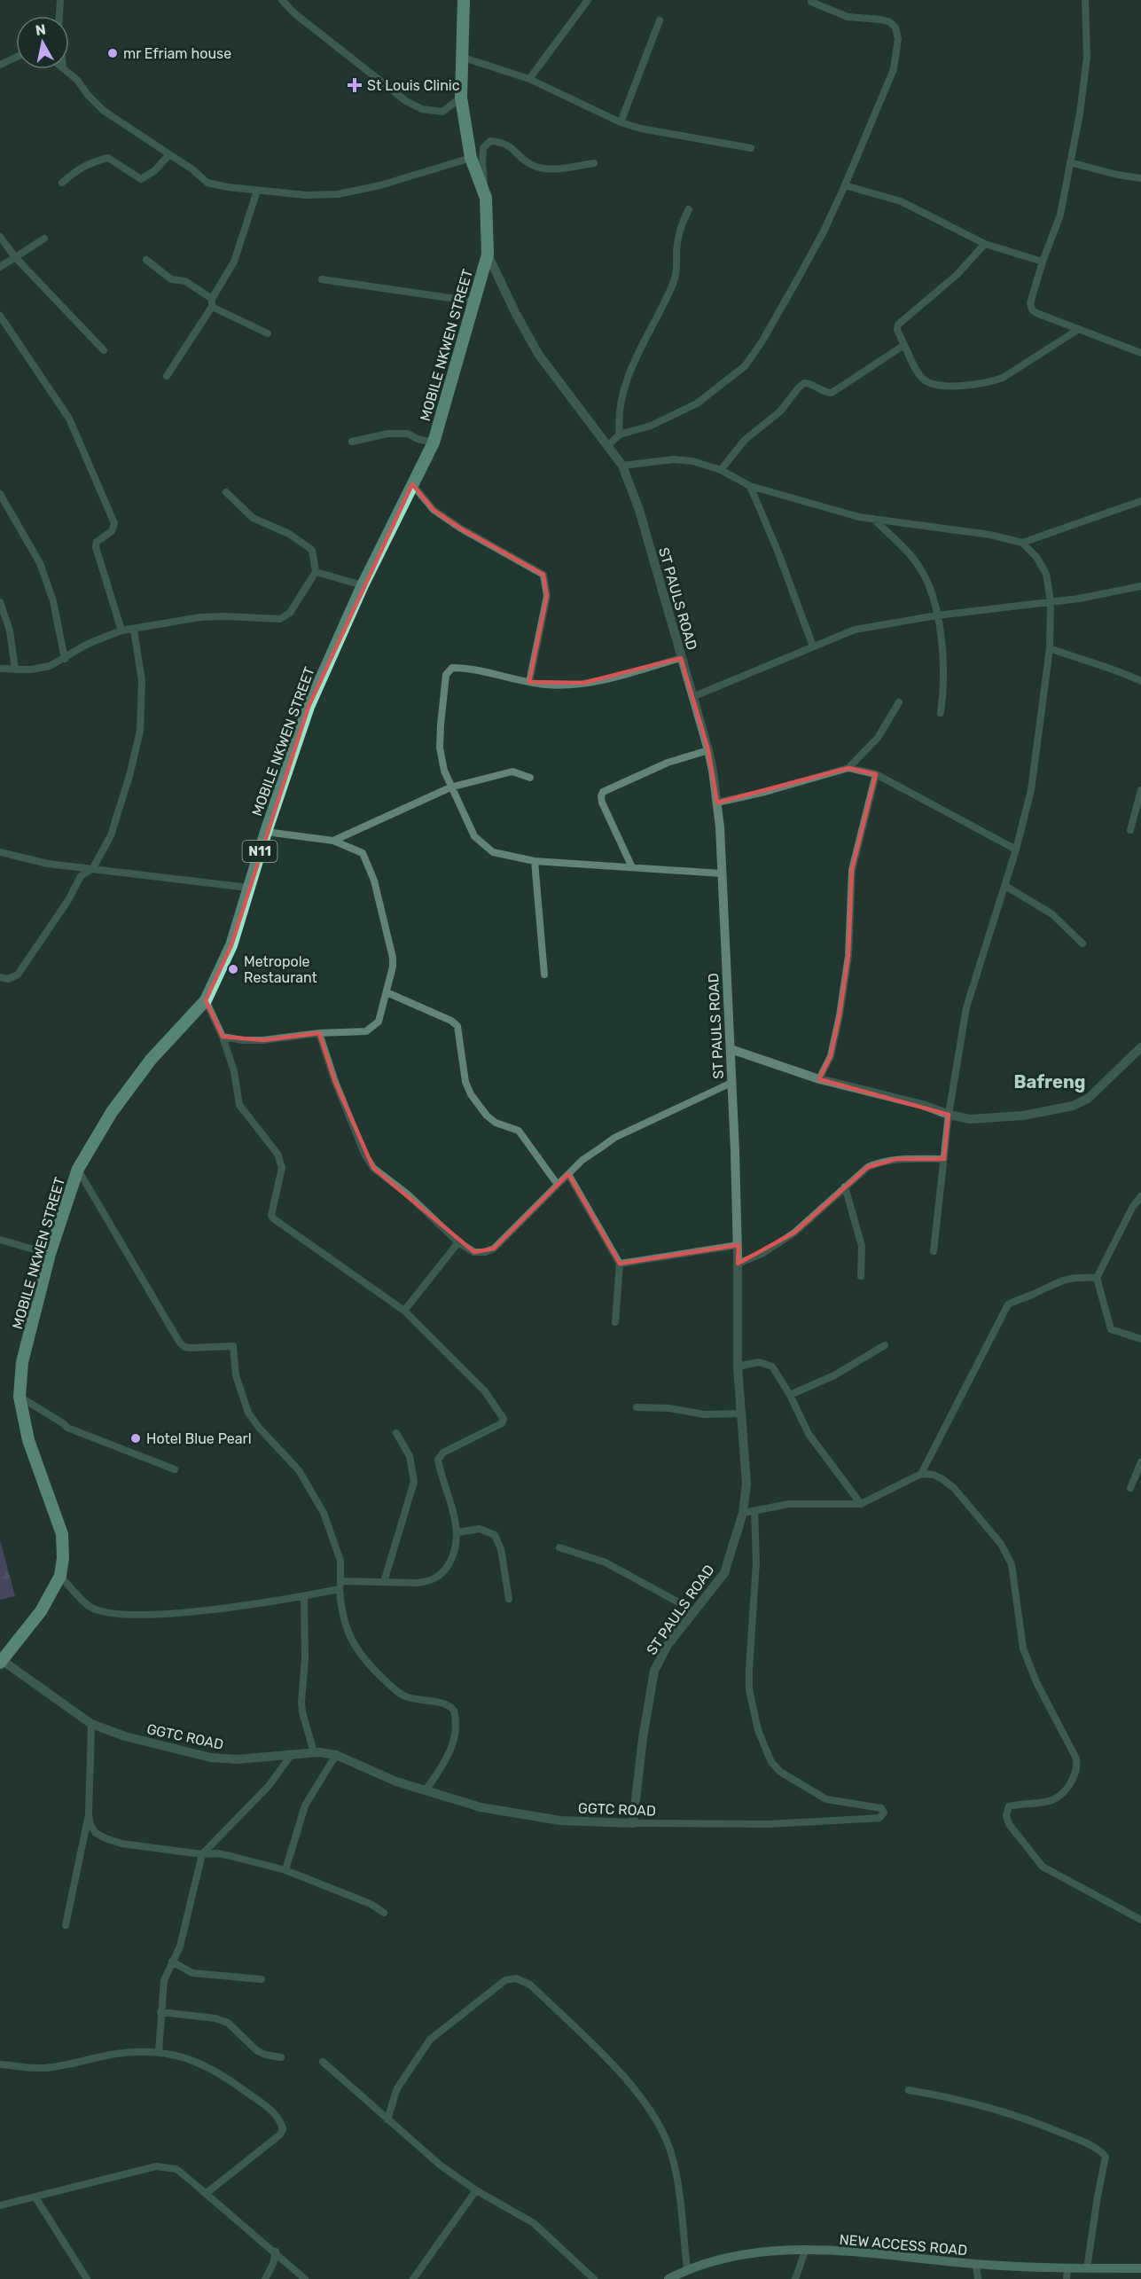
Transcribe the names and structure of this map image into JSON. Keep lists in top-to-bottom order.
{
  "streets": {
    "highway": ["MOBILE NKWEN STREET", "N11"],
    "main road": ["NEW ACCESS ROAD"],
    "street": ["ST PAULS ROAD", "GGTC ROAD"]
  },
  "crossings": [
    ["MOBILE NKWEN STREET", "ST PAULS ROAD"],
    ["MOBILE NKWEN STREET", "GGTC ROAD"],
    ["ST PAULS ROAD", "GGTC ROAD"]
  ],
  "districts": ["Bafreng"],
  "places": {
    "other": ["mr Efriam house", "Metropole Restaurant", "Hotel Blue Pearl"],
    "health": ["St Louis Clinic"]
  },
  "north": "top"
}
